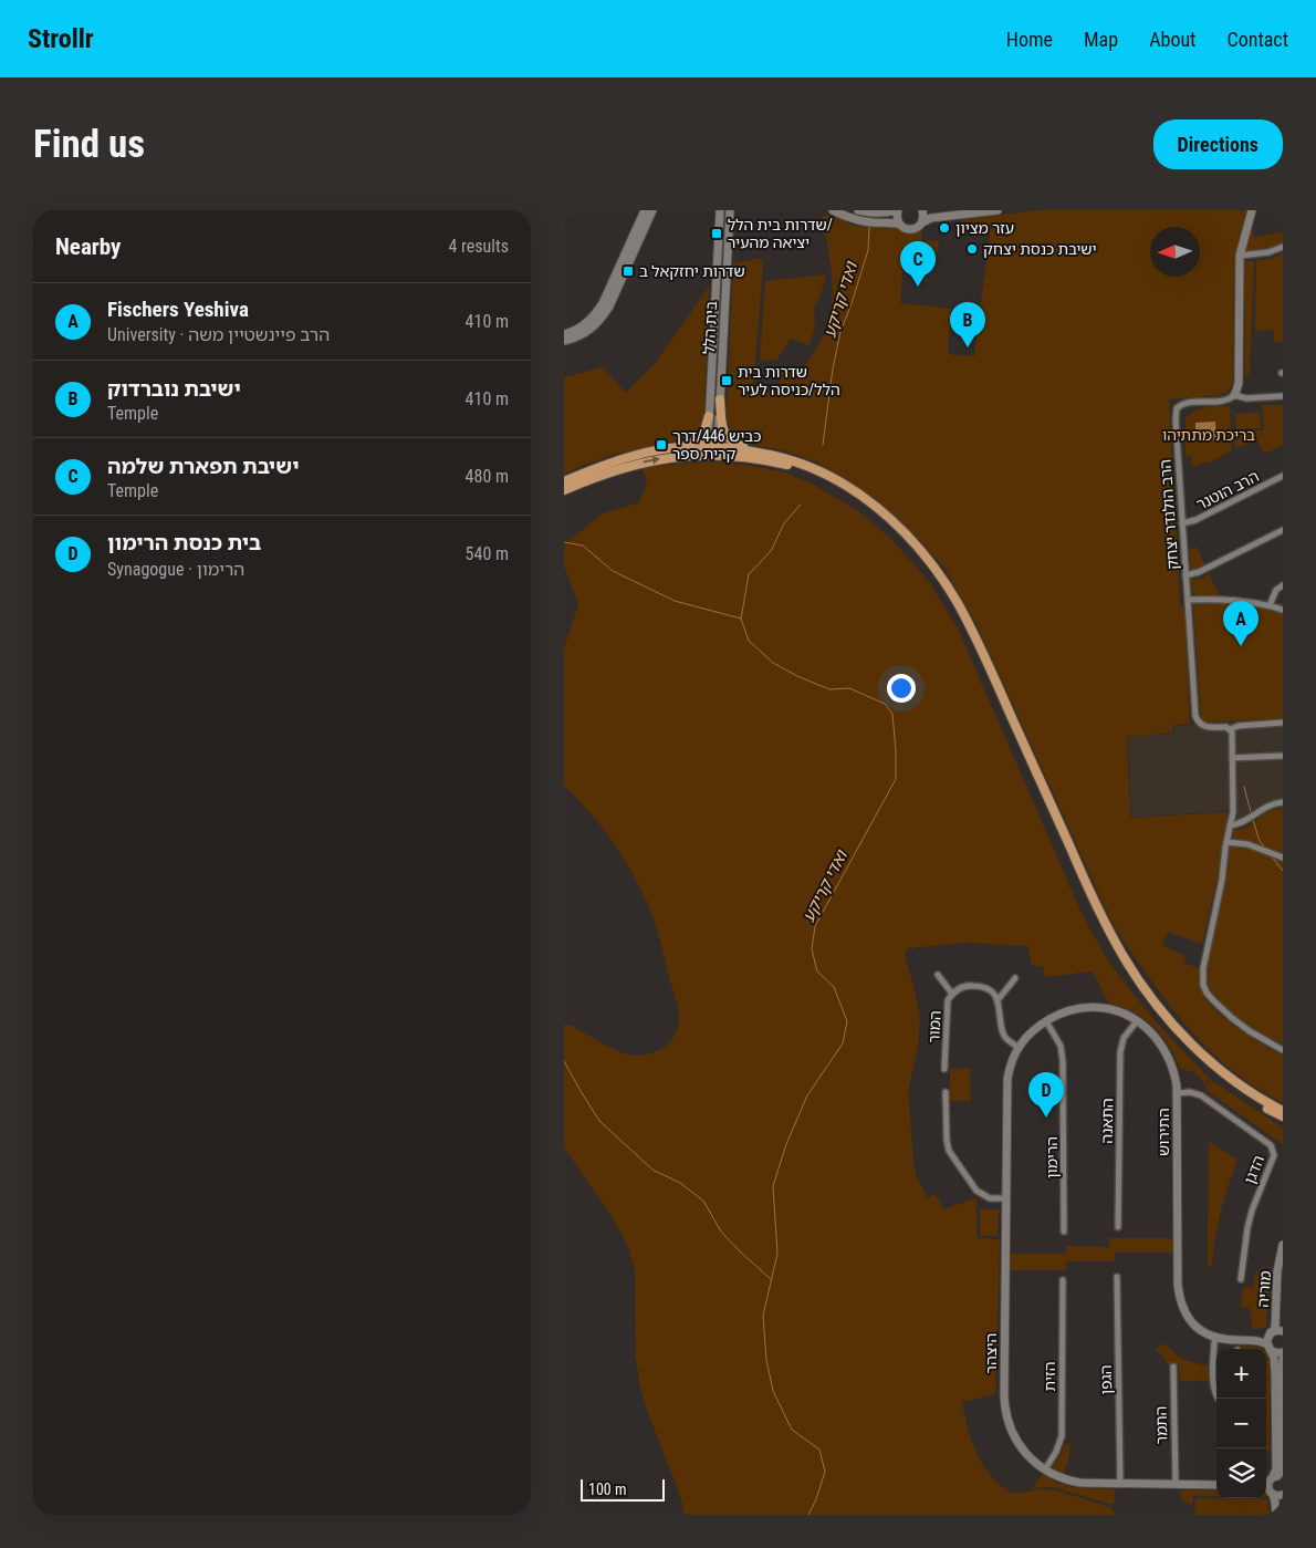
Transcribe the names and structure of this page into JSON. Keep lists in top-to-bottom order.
{
  "streets": {
    "street": [
      "בית הלל",
      "הרב הוטנר",
      "הרב הולנדר יצחק",
      "המור",
      "התאנה",
      "התירוש",
      "הרימון",
      "הדגן",
      "מוריה",
      "היצהר",
      "הזית",
      "הגפן",
      "התמר"
    ]
  },
  "crossings": [
    ["הרב הוטנר", "הרב הולנדר יצחק"],
    ["התאנה", "התירוש"],
    ["התירוש", "הרימון"],
    ["התירוש", "הדגן"],
    ["התירוש", "מוריה"],
    ["התירוש", "היצהר"],
    ["היצהר", "הזית"],
    ["היצהר", "הגפן"],
    ["היצהר", "התמר"]
  ],
  "water": ["ואדי קריקע"],
  "parks": ["בריכת מתתיהו"],
  "places": {
    "other": ["עזר מציון", "ישיבת כנסת יצחק"],
    "transit": [
      "שדרות בית הלל/ יציאה מהעיר",
      "שדרות יחזקאל ב",
      "שדרות בית הלל/כניסה לעיר",
      "כביש 446/דרך קרית ספר"
    ]
  },
  "scale_bar": "100 m",
  "north": "left",
  "page": {
    "header": "Strollr",
    "nav": [
      "Home",
      "Map",
      "About",
      "Contact"
    ],
    "buttons": "Directions",
    "title": "Find us",
    "heading": ["Nearby", "4 results"],
    "pins": [
      "C",
      "B",
      "A",
      "D"
    ],
    "list": [
      {
        "mark": "A",
        "name": "Fischers Yeshiva",
        "note": "University · הרב פיינשטיין משה",
        "value": "410 m"
      },
      {
        "mark": "B",
        "name": "ישיבת נוברדוק",
        "note": "Temple",
        "value": "410 m"
      },
      {
        "mark": "C",
        "name": "ישיבת תפארת שלמה",
        "note": "Temple",
        "value": "480 m"
      },
      {
        "mark": "D",
        "name": "בית כנסת הרימון",
        "note": "Synagogue · הרימון",
        "value": "540 m"
      }
    ],
    "map_buttons": ["+", "−"],
    "scale": "100 m"
  }
}
